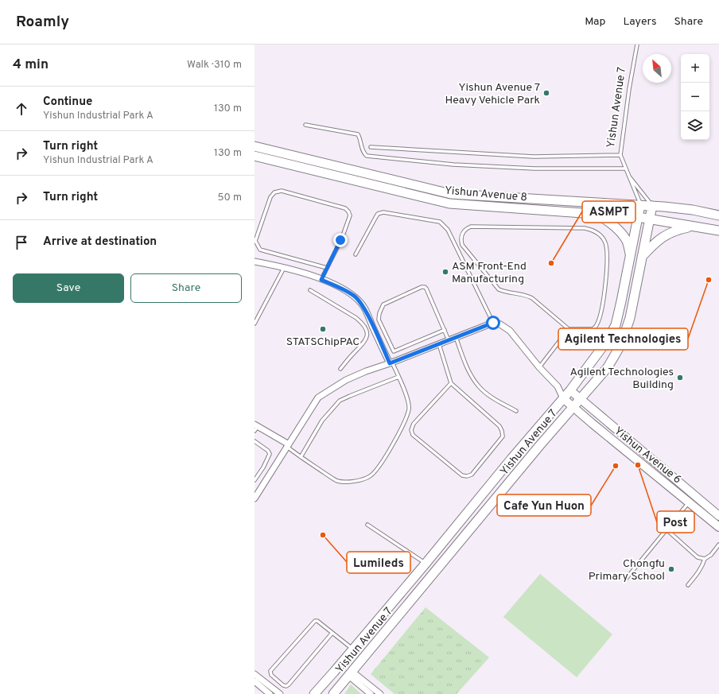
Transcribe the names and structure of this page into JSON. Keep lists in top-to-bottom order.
{
  "streets": {
    "main road": ["Yishun Avenue 7", "Yishun Avenue 8", "Yishun Avenue 6"]
  },
  "crossings": [
    ["Yishun Avenue 7", "Yishun Avenue 8"],
    ["Yishun Avenue 7", "Yishun Avenue 6"]
  ],
  "places": [
    "Yishun Avenue 7 Heavy Vehicle Park",
    "ASMPT",
    "ASM Front-End Manufacturing",
    "Agilent Technologies",
    "STATSChipPAC",
    "Agilent Technologies Building",
    "Post",
    "Cafe Yun Huon",
    "Lumileds",
    "Chongfu Primary School"
  ],
  "north": "top left",
  "page": {
    "header": "Roamly",
    "nav": ["Map", "Layers", "Share"],
    "heading": ["4 min", "Walk · 310 m"],
    "map_buttons": ["+", "−"],
    "list": [
      ["Continue", "Yishun Industrial Park A", "130 m"],
      ["Turn right", "Yishun Industrial Park A", "130 m"],
      ["Turn right", "50 m"],
      "Arrive at destination"
    ],
    "buttons": ["Save", "Share"]
  }
}
